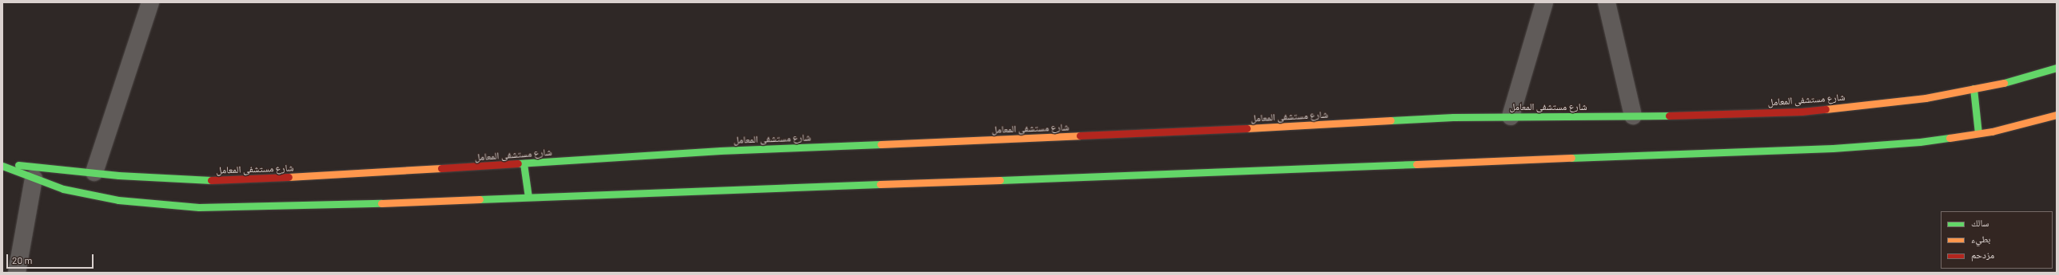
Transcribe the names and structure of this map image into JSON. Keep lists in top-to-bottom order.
{
  "streets": {
    "main road": ["شارع مستشفى المعامل"]
  },
  "legend": ["سالك", "بطيء", "مزدحم"],
  "scale_bar": "20 m"
}
